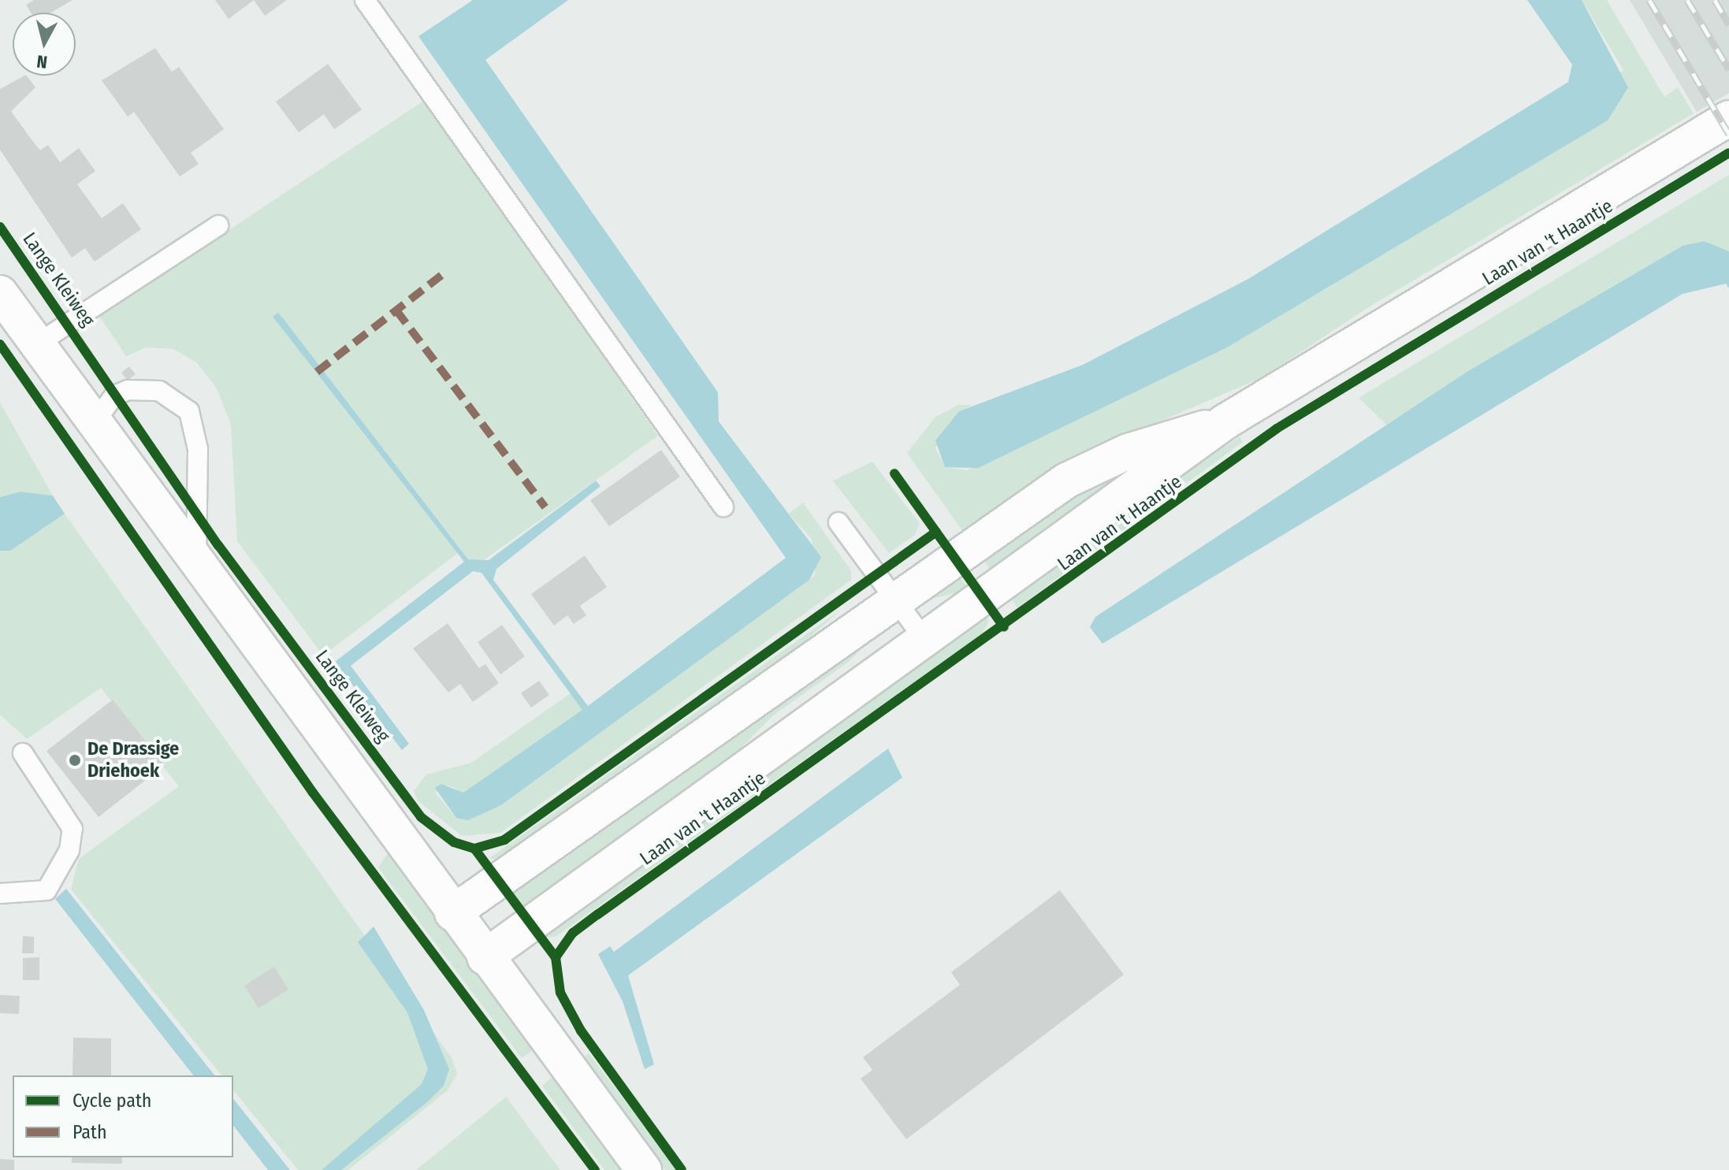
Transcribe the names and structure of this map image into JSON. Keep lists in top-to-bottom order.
{
  "streets": {
    "street": ["Laan van 't Haantje"],
    "cycle path": ["Lange Kleiweg"]
  },
  "places": ["De Drassige Driehoek"],
  "legend": ["Cycle path", "Path"],
  "north": "bottom"
}
